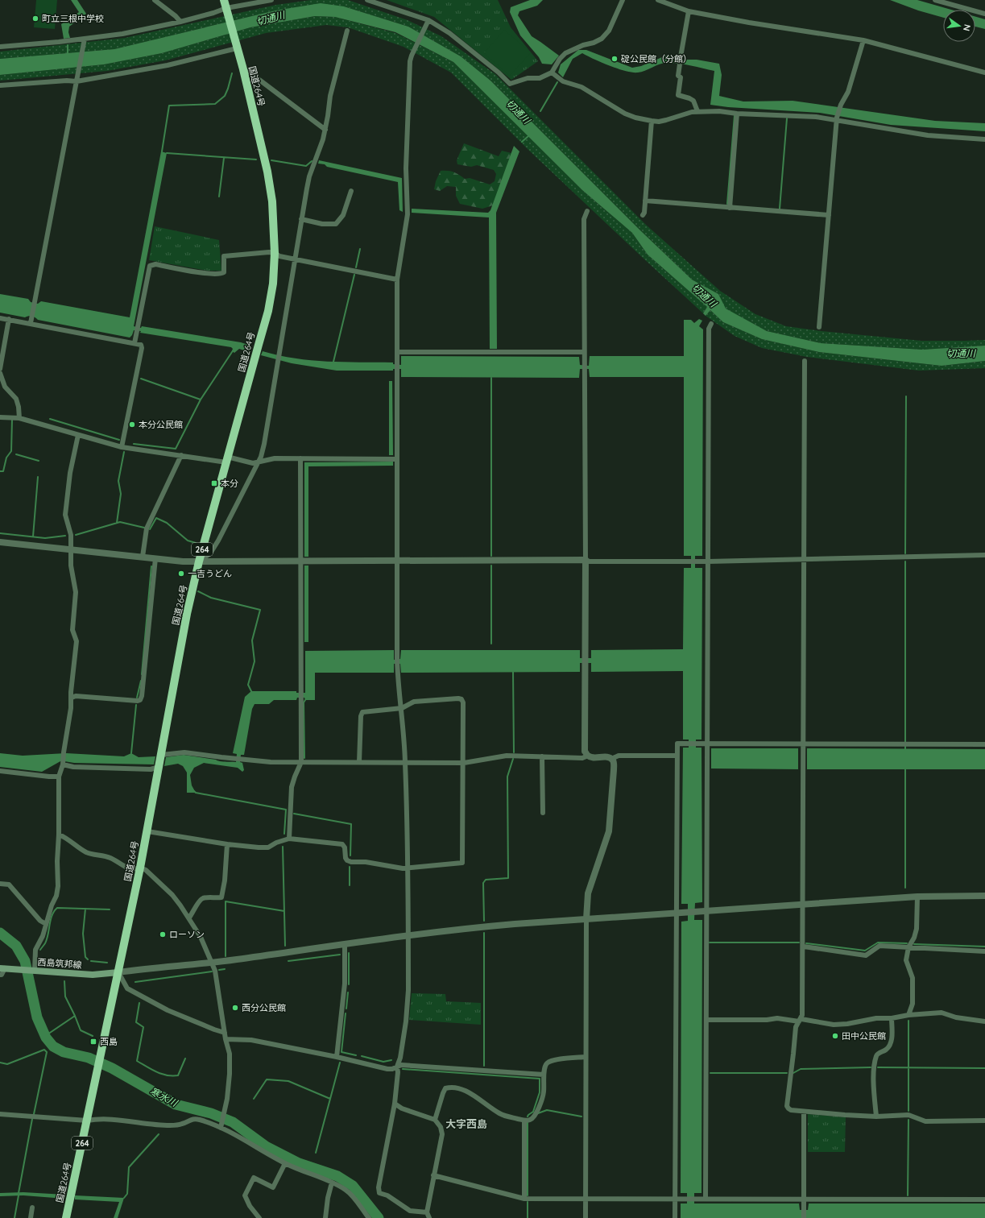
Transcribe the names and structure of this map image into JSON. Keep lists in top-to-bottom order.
{
  "streets": {
    "highway": ["国道264号", "264"],
    "main road": ["西島筑邦線"]
  },
  "crossings": [
    ["国道264号", "西島筑邦線"]
  ],
  "districts": ["大字西島"],
  "water": ["切通川", "寒水川"],
  "places": {
    "other": [
      "町立三根中学校",
      "碇公民館（分館）",
      "本分公民館",
      "一吉うどん",
      "ローソン",
      "西分公民館",
      "田中公民館"
    ],
    "transit": ["本分", "西島"]
  },
  "north": "right"
}
